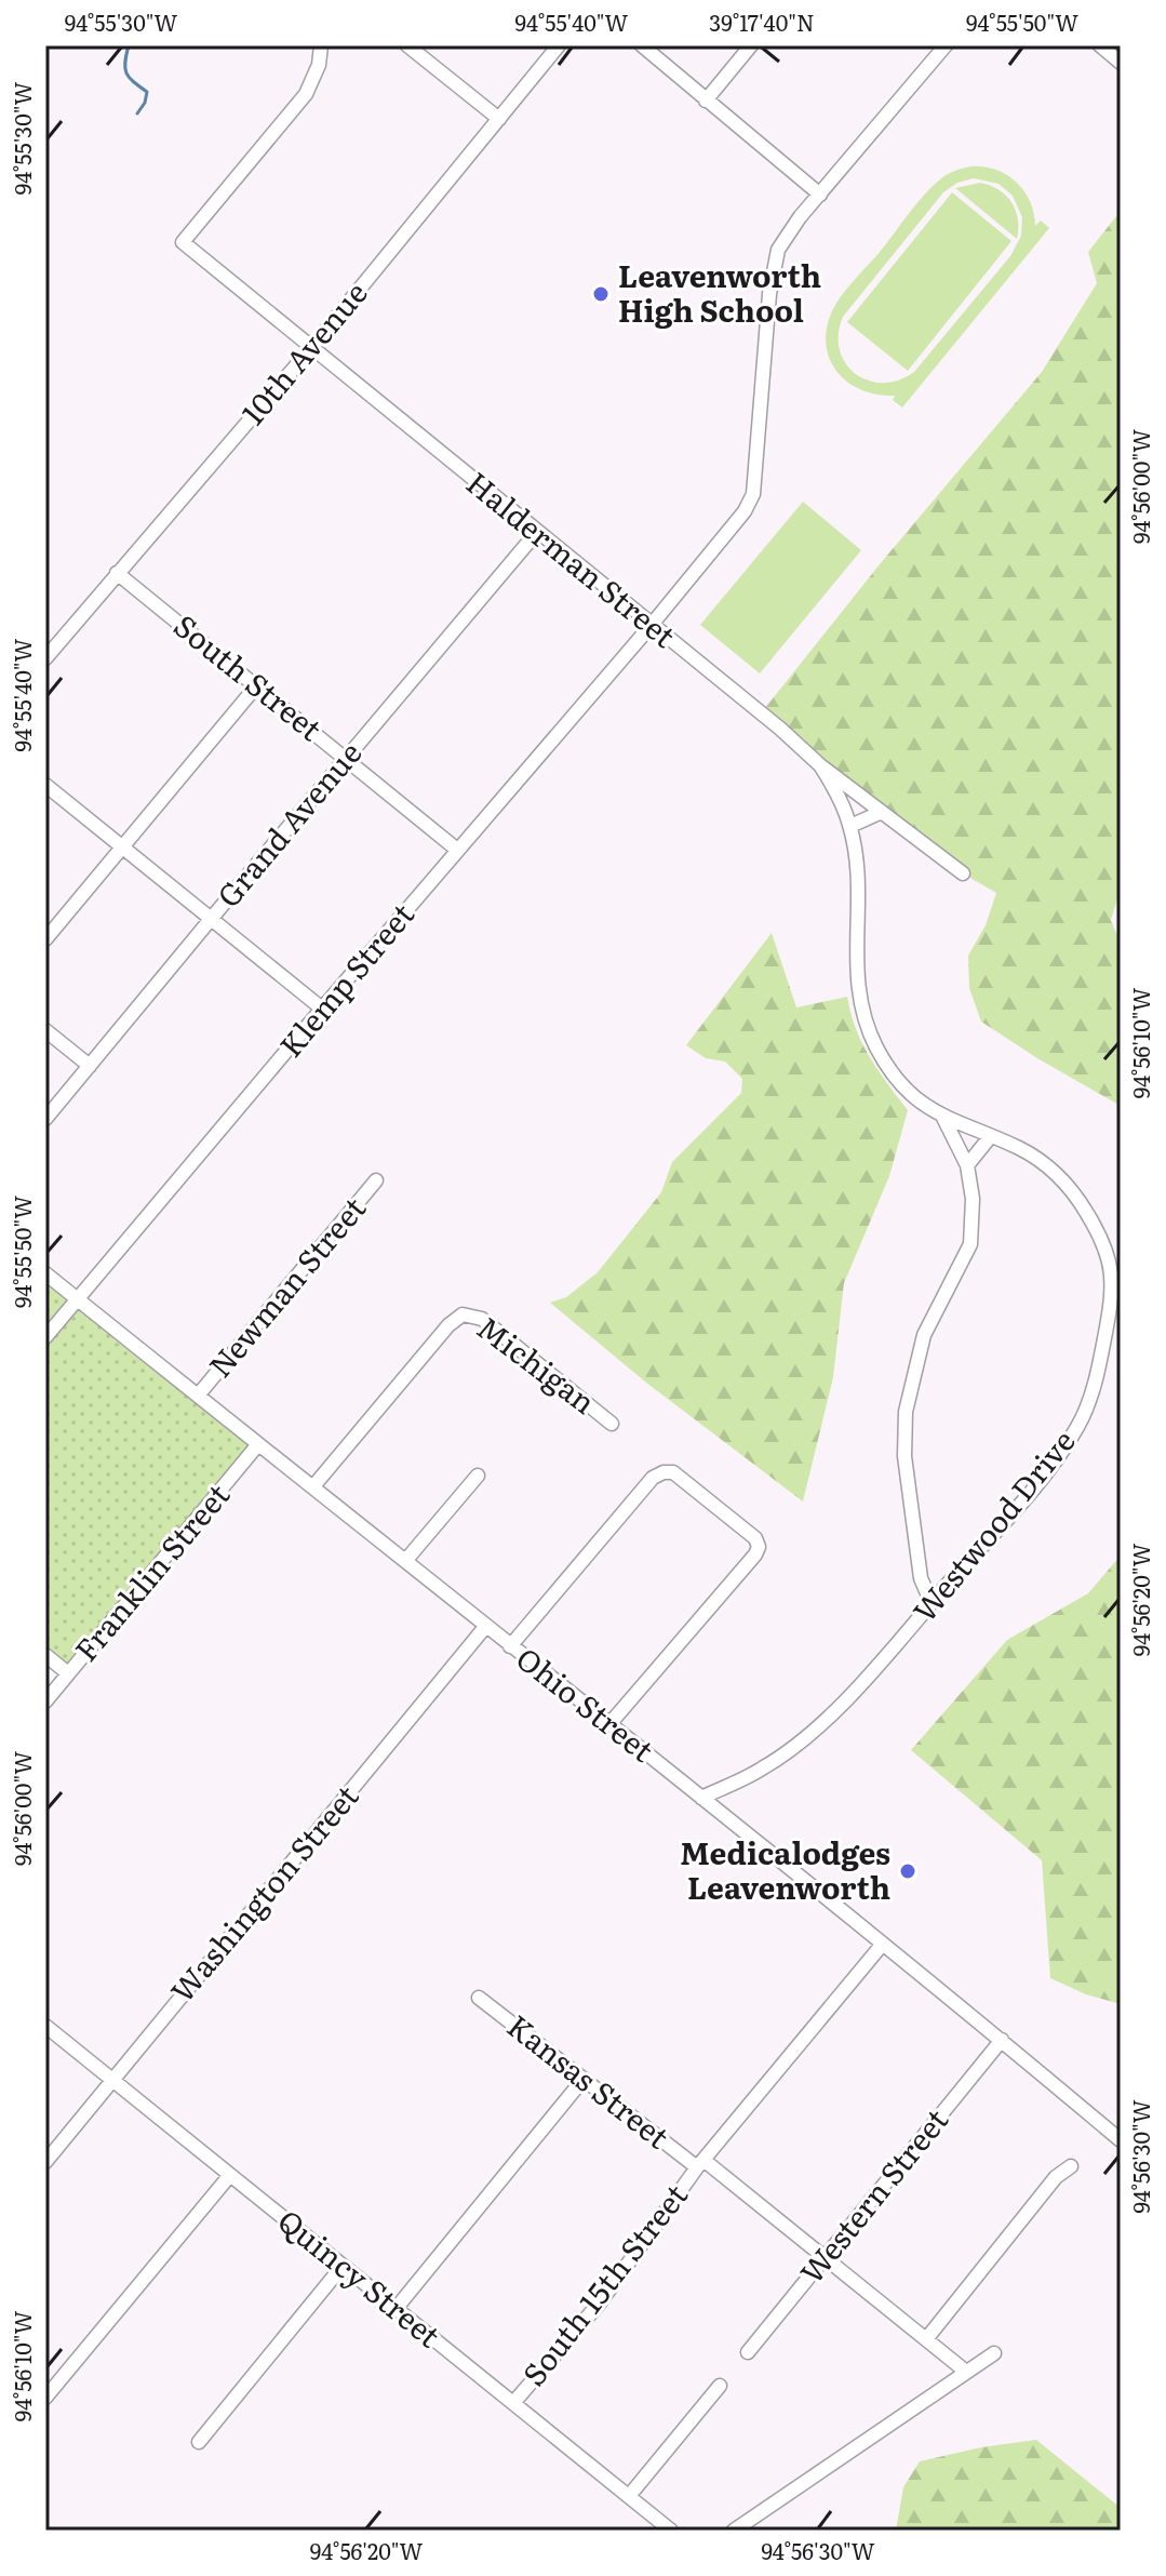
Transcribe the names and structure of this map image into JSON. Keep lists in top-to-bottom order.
{
  "streets": {
    "street": [
      "10th Avenue",
      "Halderman Street",
      "South Street",
      "Grand Avenue",
      "Klemp Street",
      "Newman Street",
      "Michigan",
      "Westwood Drive",
      "Franklin Street",
      "Ohio Street",
      "Washington Street",
      "Kansas Street",
      "Western Street",
      "Quincy Street",
      "South 15th Street"
    ]
  },
  "crossings": [
    ["10th Avenue", "Halderman Street"],
    ["10th Avenue", "South Street"],
    ["Halderman Street", "Grand Avenue"],
    ["Halderman Street", "Klemp Street"],
    ["Halderman Street", "Westwood Drive"],
    ["South Street", "Grand Avenue"],
    ["South Street", "Klemp Street"],
    ["Klemp Street", "Ohio Street"],
    ["Newman Street", "Ohio Street"],
    ["Michigan", "Ohio Street"],
    ["Westwood Drive", "Ohio Street"],
    ["Franklin Street", "Ohio Street"],
    ["Ohio Street", "Washington Street"],
    ["Ohio Street", "Western Street"],
    ["Ohio Street", "South 15th Street"],
    ["Washington Street", "Quincy Street"],
    ["Kansas Street", "Western Street"],
    ["Kansas Street", "South 15th Street"],
    ["Quincy Street", "South 15th Street"]
  ],
  "places": ["Leavenworth High School", "Medicalodges Leavenworth"],
  "coordinates": [
    "94°55'30\"W",
    "94°55'40\"W",
    "39°17'40\"N",
    "94°55'50\"W",
    "94°56'00\"W",
    "94°56'10\"W",
    "94°56'20\"W",
    "94°56'30\"W"
  ]
}
